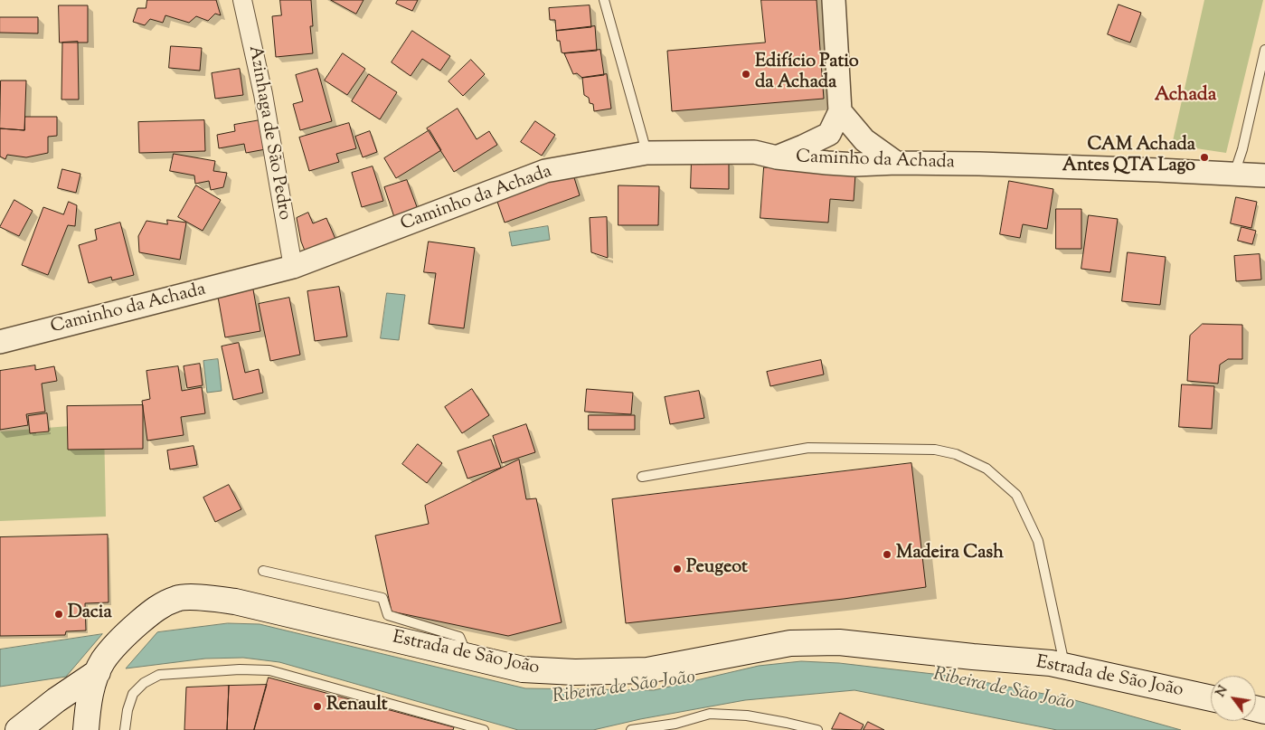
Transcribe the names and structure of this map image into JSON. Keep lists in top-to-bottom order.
{
  "streets": {
    "main road": ["Estrada de São João"],
    "street": ["Azinhaga de São Pedro", "Caminho da Achada"]
  },
  "crossings": [
    ["Azinhaga de São Pedro", "Caminho da Achada"]
  ],
  "districts": ["Achada"],
  "water": ["Ribeira de São João"],
  "places": [
    "Edifício Patio da Achada",
    "CAM Achada Antes QTA Lago",
    "Madeira Cash",
    "Peugeot",
    "Dacia",
    "Renault"
  ],
  "north": "top left"
}
